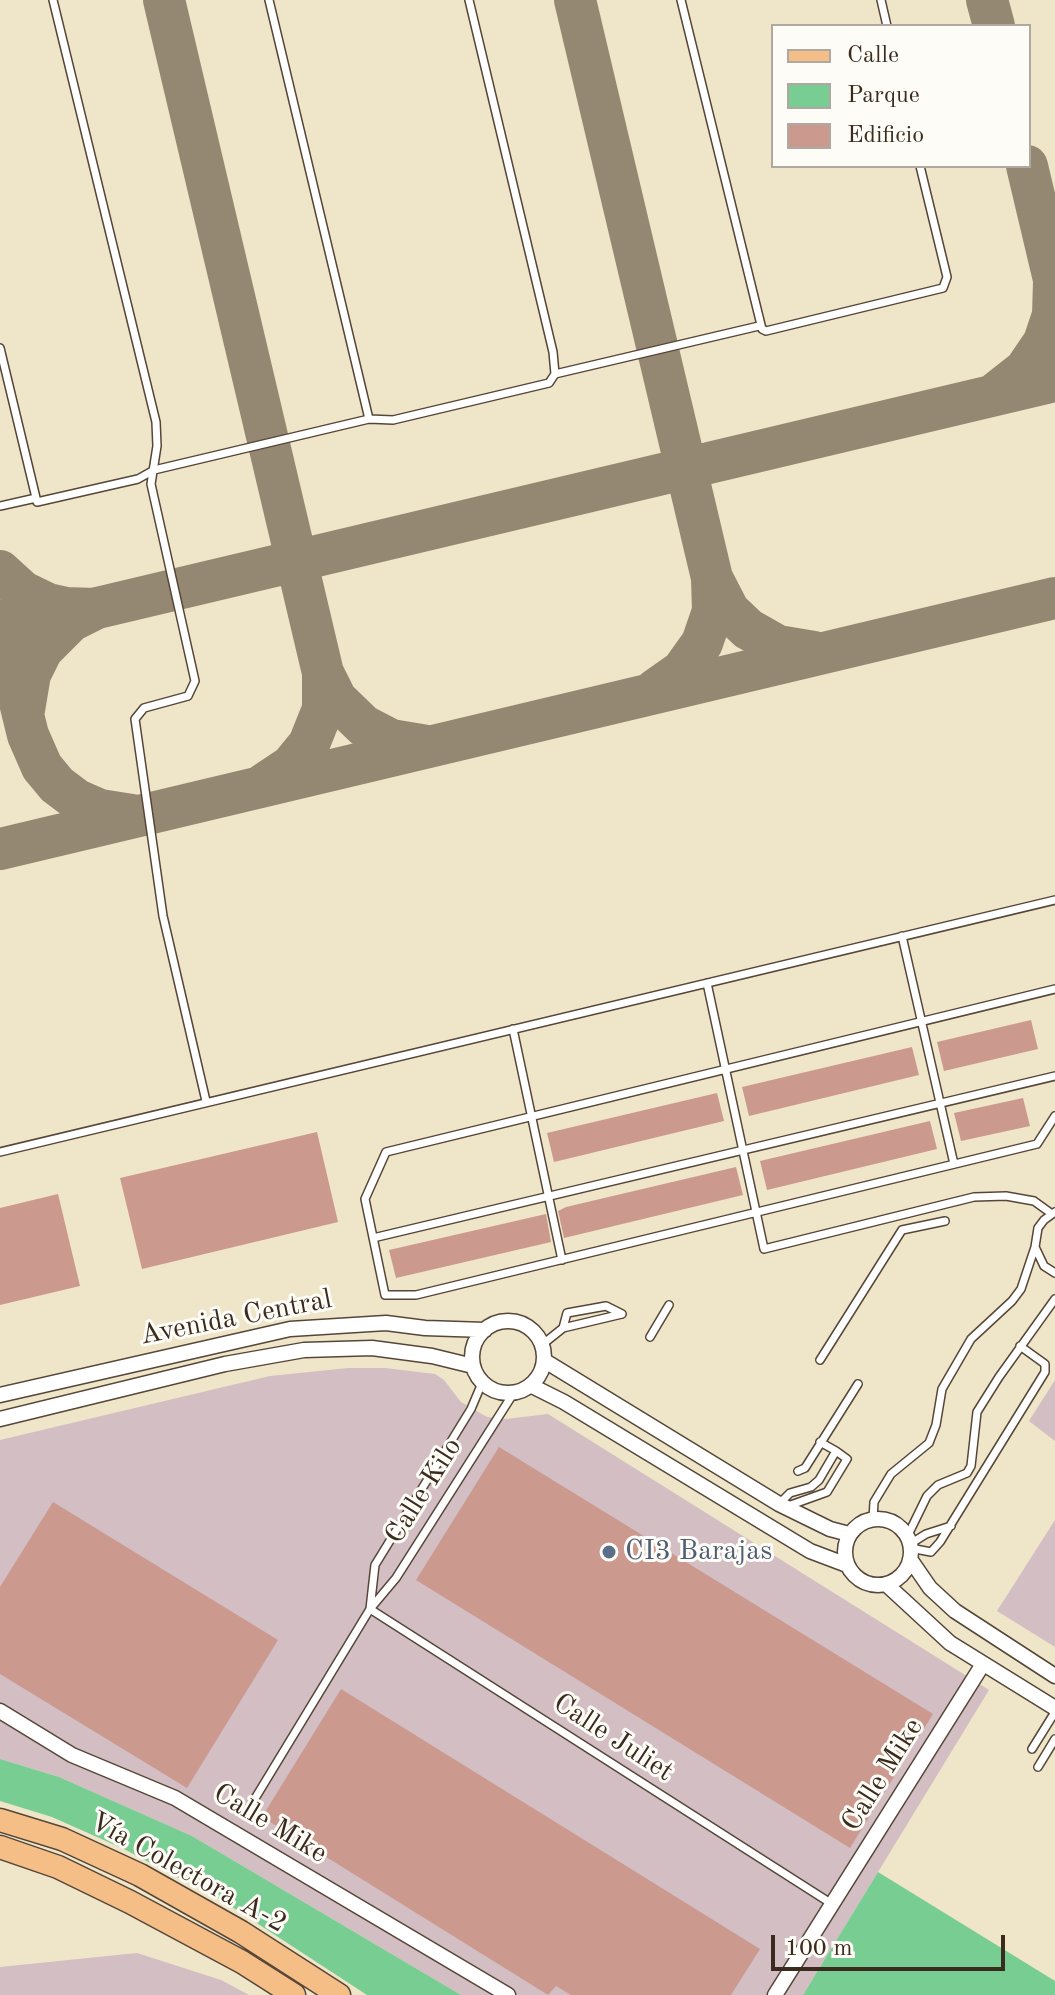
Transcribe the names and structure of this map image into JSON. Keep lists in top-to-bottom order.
{
  "streets": {
    "main road": ["Vía Colectora A-2"],
    "street": ["Avenida Central", "Calle Mike"],
    "lane": ["Calle Kilo", "Calle Juliet"]
  },
  "crossings": [
    ["Avenida Central", "Calle Kilo"],
    ["Calle Kilo", "Calle Juliet"],
    ["Calle Juliet", "Calle Mike"]
  ],
  "places": ["CI3 Barajas"],
  "legend": ["Calle", "Parque", "Edificio"],
  "scale_bar": "100 m"
}
